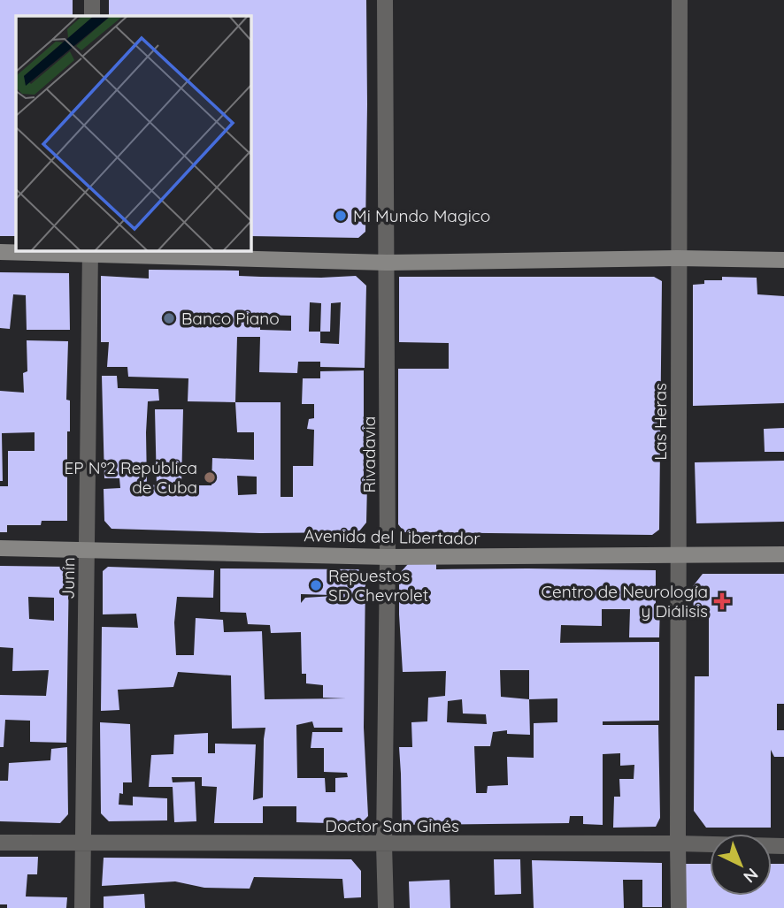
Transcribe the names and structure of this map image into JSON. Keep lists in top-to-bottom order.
{
  "streets": {
    "main road": ["Avenida del Libertador"],
    "street": [
      "Las Heras",
      "Rivadavia",
      "Junín",
      "Doctor San Ginés"
    ]
  },
  "crossings": [
    ["Las Heras", "Avenida del Libertador"],
    ["Las Heras", "Doctor San Ginés"],
    ["Rivadavia", "Avenida del Libertador"],
    ["Rivadavia", "Doctor San Ginés"],
    ["Avenida del Libertador", "Junín"],
    ["Junín", "Doctor San Ginés"]
  ],
  "places": {
    "other": [
      "Mi Mundo Magico",
      "Banco Piano",
      "EP Nº2 República de Cuba",
      "Repuestos SD Chevrolet"
    ],
    "health": ["Centro de Neurología y Diálisis"]
  },
  "north": "bottom right"
}
